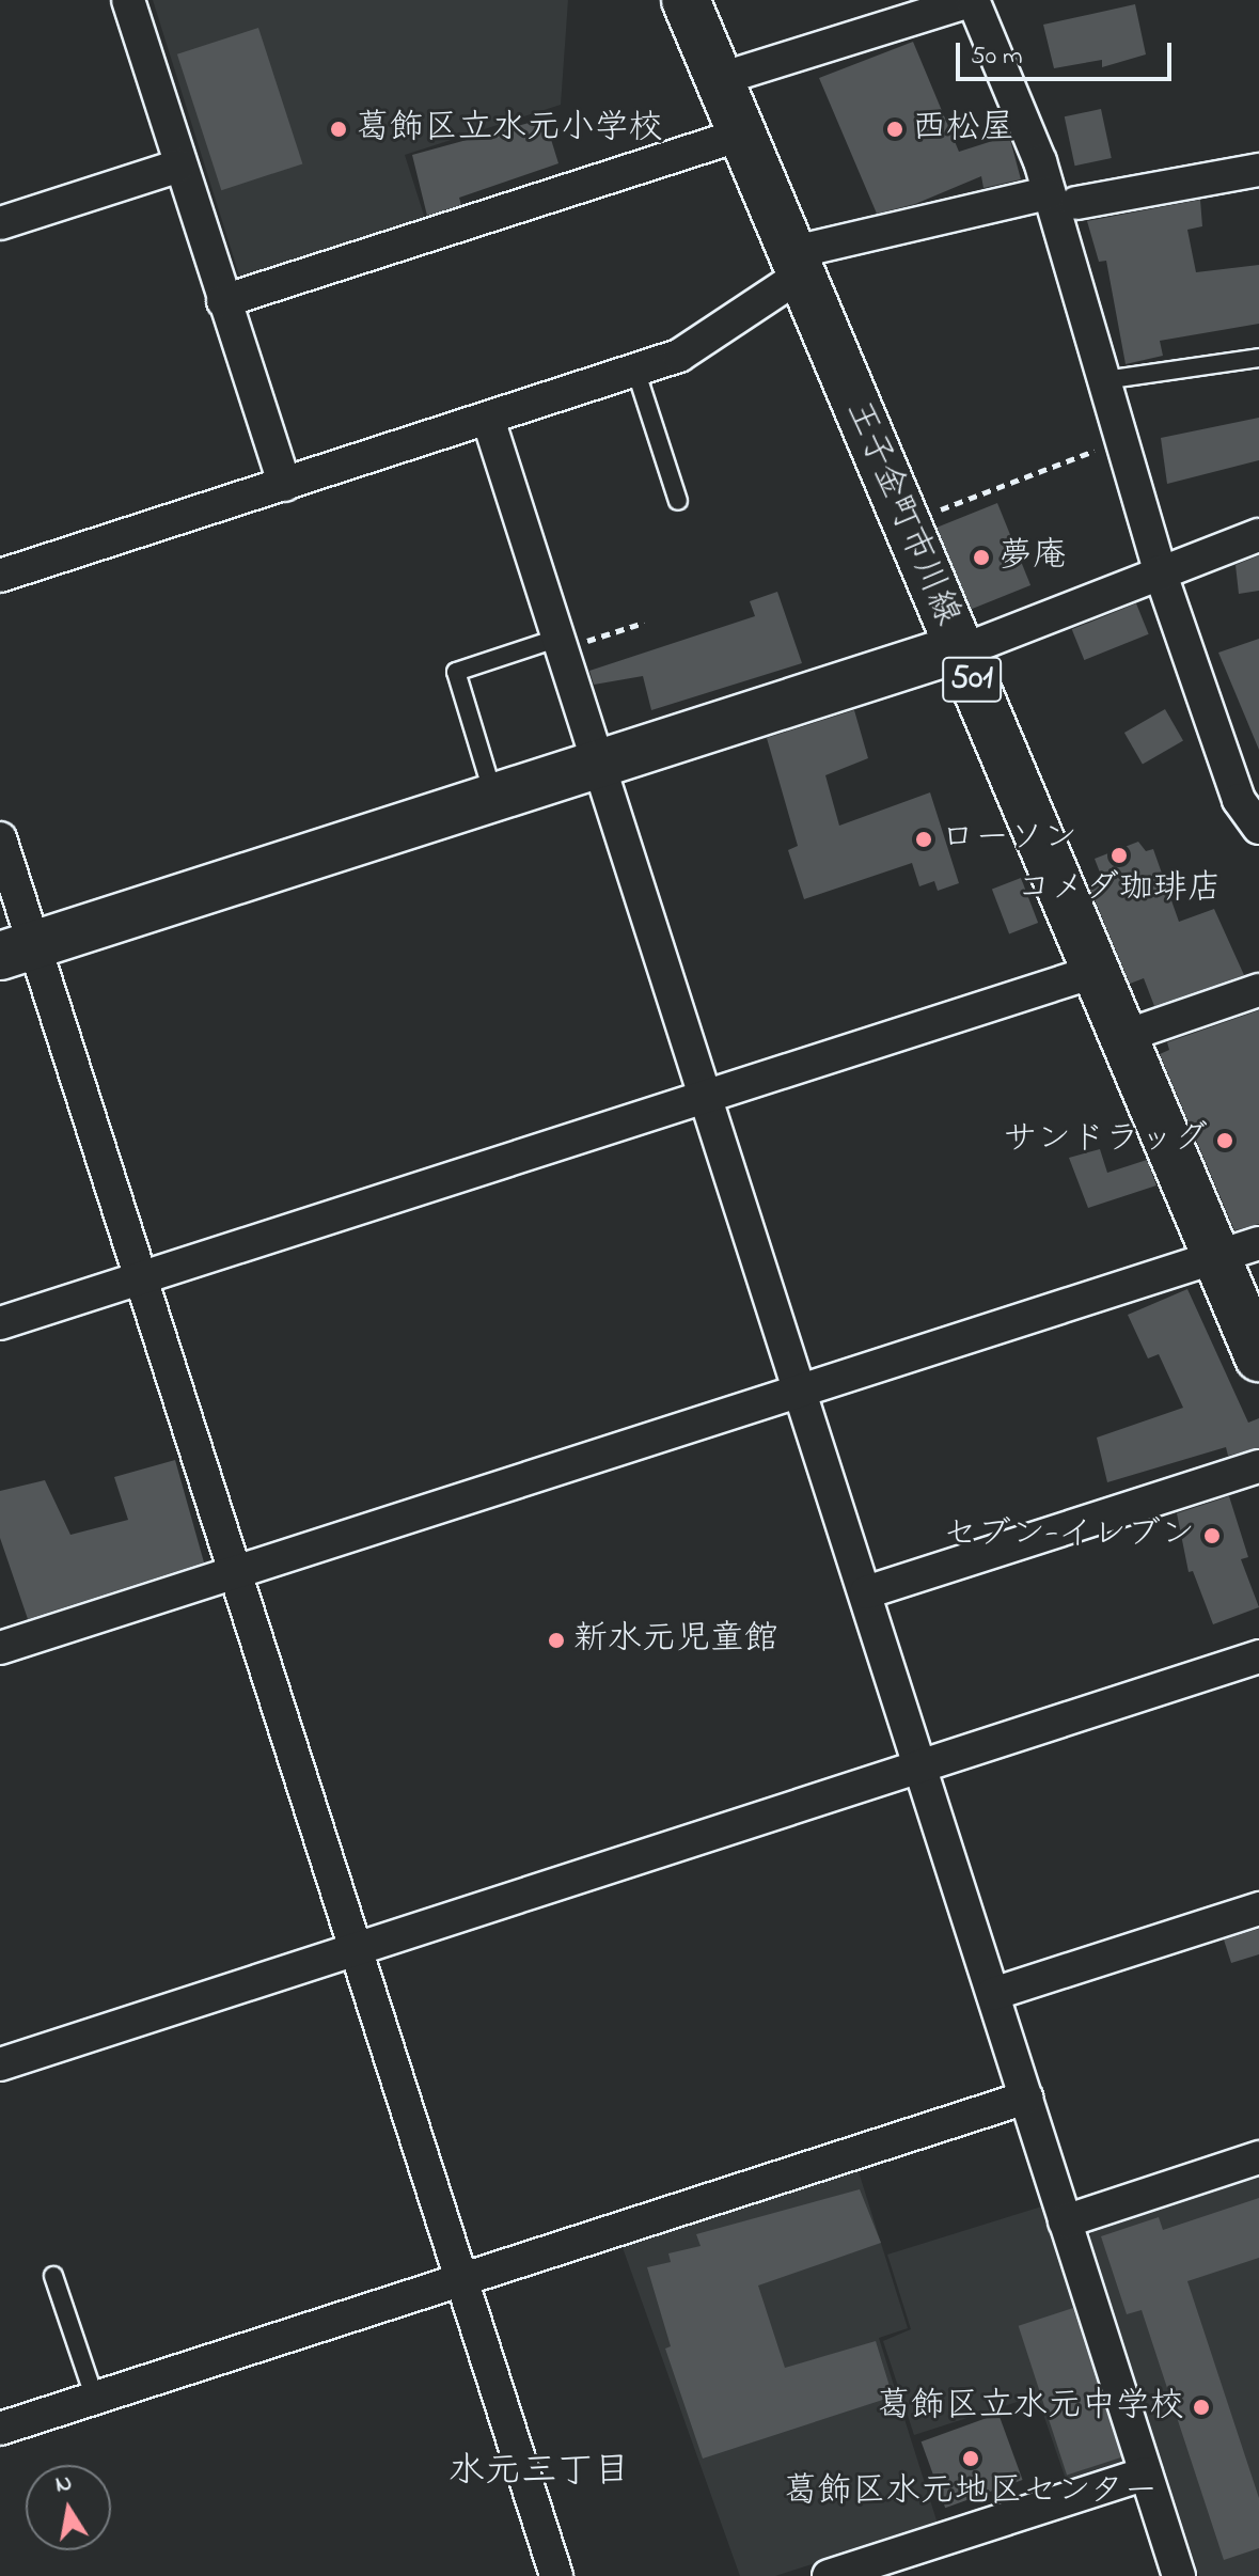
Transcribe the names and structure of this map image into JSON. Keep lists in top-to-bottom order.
{
  "streets": {
    "main road": ["王子金町市川線", "501"]
  },
  "districts": ["水元三丁目"],
  "places": [
    "葛飾区立水元小学校",
    "西松屋",
    "夢庵",
    "ローソン",
    "コメダ珈琲店",
    "サンドラッグ",
    "セブン-イレブン",
    "新水元児童館",
    "葛飾区立水元中学校",
    "葛飾区水元地区センター"
  ],
  "scale_bar": "50 m",
  "north": "top"
}
